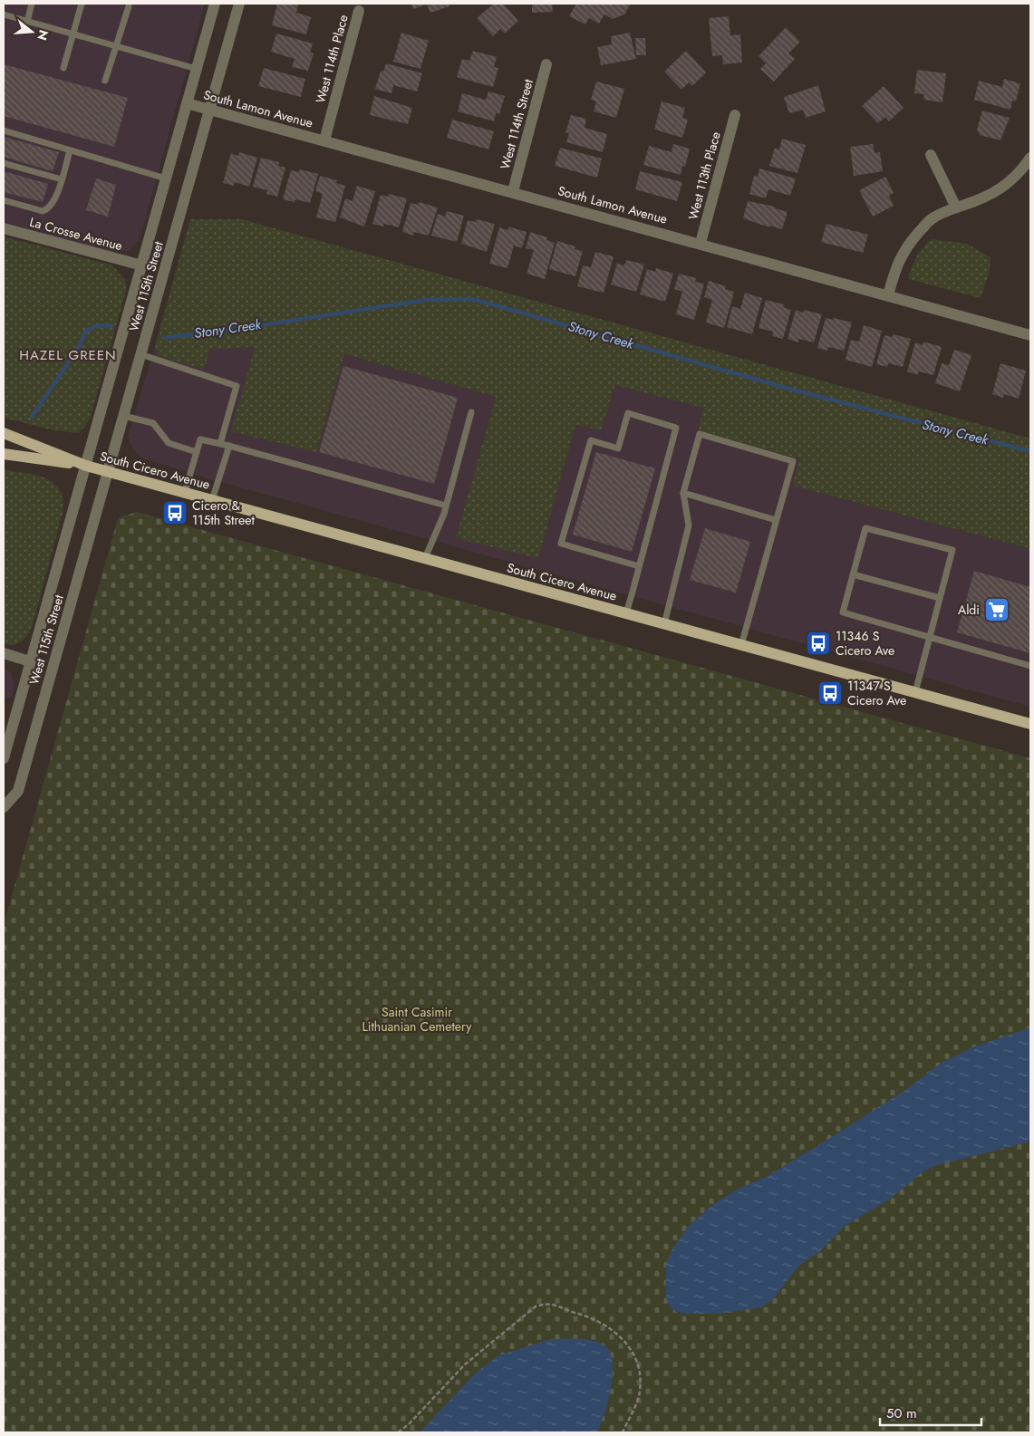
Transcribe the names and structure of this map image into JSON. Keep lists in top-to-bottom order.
{
  "streets": {
    "main road": ["South Cicero Avenue"],
    "street": [
      "West 114th Place",
      "South Lamon Avenue",
      "West 114th Street",
      "West 113th Place",
      "La Crosse Avenue",
      "West 115th Street"
    ]
  },
  "crossings": [
    ["West 114th Place", "South Lamon Avenue"],
    ["South Lamon Avenue", "West 114th Street"],
    ["South Lamon Avenue", "West 113th Place"],
    ["South Lamon Avenue", "West 115th Street"],
    ["La Crosse Avenue", "West 115th Street"],
    ["West 115th Street", "South Cicero Avenue"]
  ],
  "districts": ["HAZEL GREEN"],
  "water": ["Stony Creek"],
  "parks": ["Saint Casimir Lithuanian Cemetery"],
  "places": {
    "bus stop": ["Cicero & 115th Street", "11346 S Cicero Ave", "11347 S Cicero Ave"],
    "supermarket": ["Aldi"]
  },
  "scale_bar": "50 m",
  "north": "right"
}
